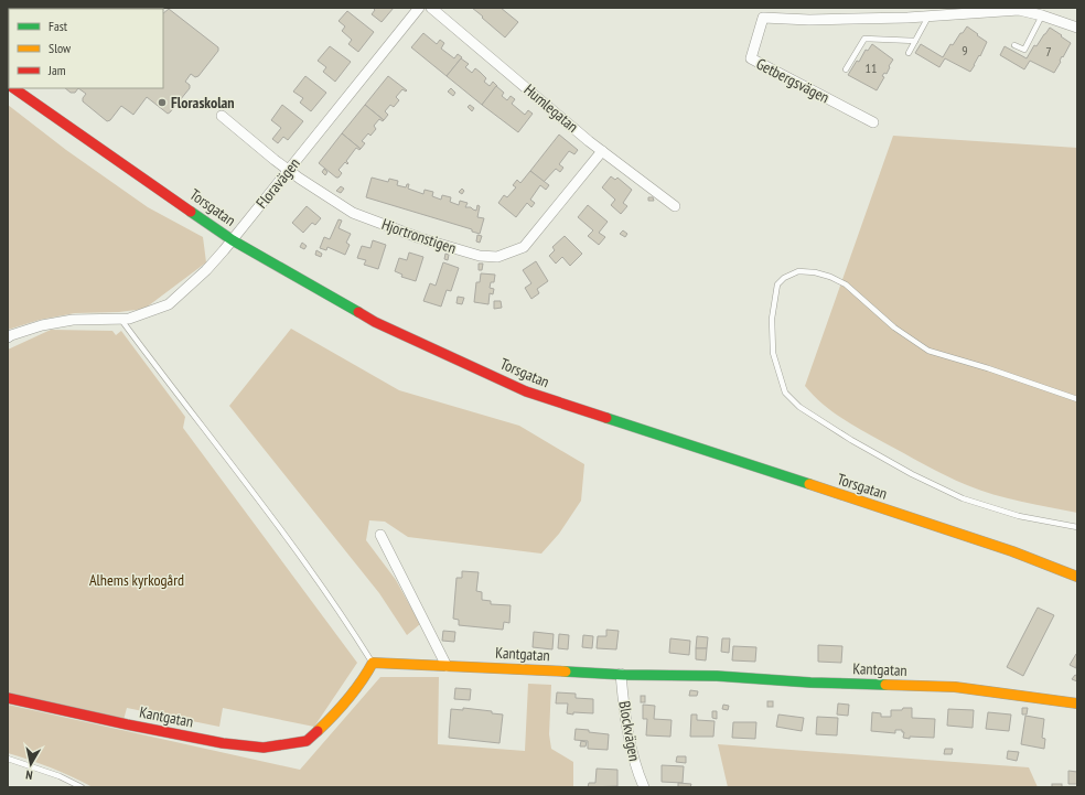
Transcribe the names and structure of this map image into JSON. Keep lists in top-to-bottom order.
{
  "streets": {
    "main road": ["Torsgatan", "Kantgatan"],
    "street": [
      "Getbergsvägen",
      "Humlegatan",
      "Floravägen",
      "Hjortronstigen",
      "Blockvägen"
    ]
  },
  "crossings": [
    ["Humlegatan", "Hjortronstigen"],
    ["Floravägen", "Torsgatan"],
    ["Floravägen", "Hjortronstigen"],
    ["Kantgatan", "Blockvägen"]
  ],
  "parks": ["Alhems kyrkogård"],
  "places": ["Floraskolan"],
  "house_numbers": ["9", "7", "11"],
  "legend": ["Fast", "Slow", "Jam"],
  "north": "bottom"
}
